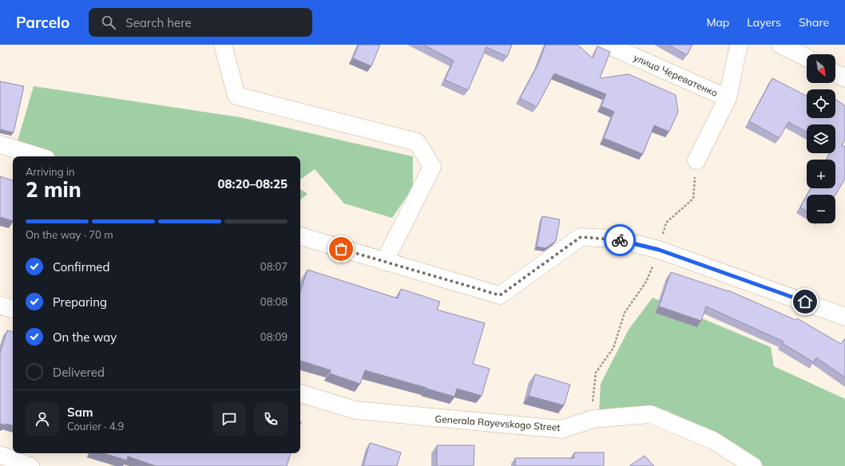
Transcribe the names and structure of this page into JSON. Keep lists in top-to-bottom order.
{
  "streets": {
    "street": ["улица Череватенко", "Generala Rayevskogo Street"]
  },
  "north": "bottom right",
  "page": {
    "header": "Parcelo",
    "search": "Search here",
    "nav": ["Map", "Layers", "Share"],
    "map_buttons": ["+", "−"],
    "heading": ["2 min", "Arriving in", "08:20–08:25"],
    "panel": ["Sam", "Courier · 4.9"],
    "bar": "On the way · 70 m",
    "list": [
      ["Confirmed", "08:07"],
      ["Preparing", "08:08"],
      ["On the way", "08:09"],
      "Delivered"
    ]
  }
}
